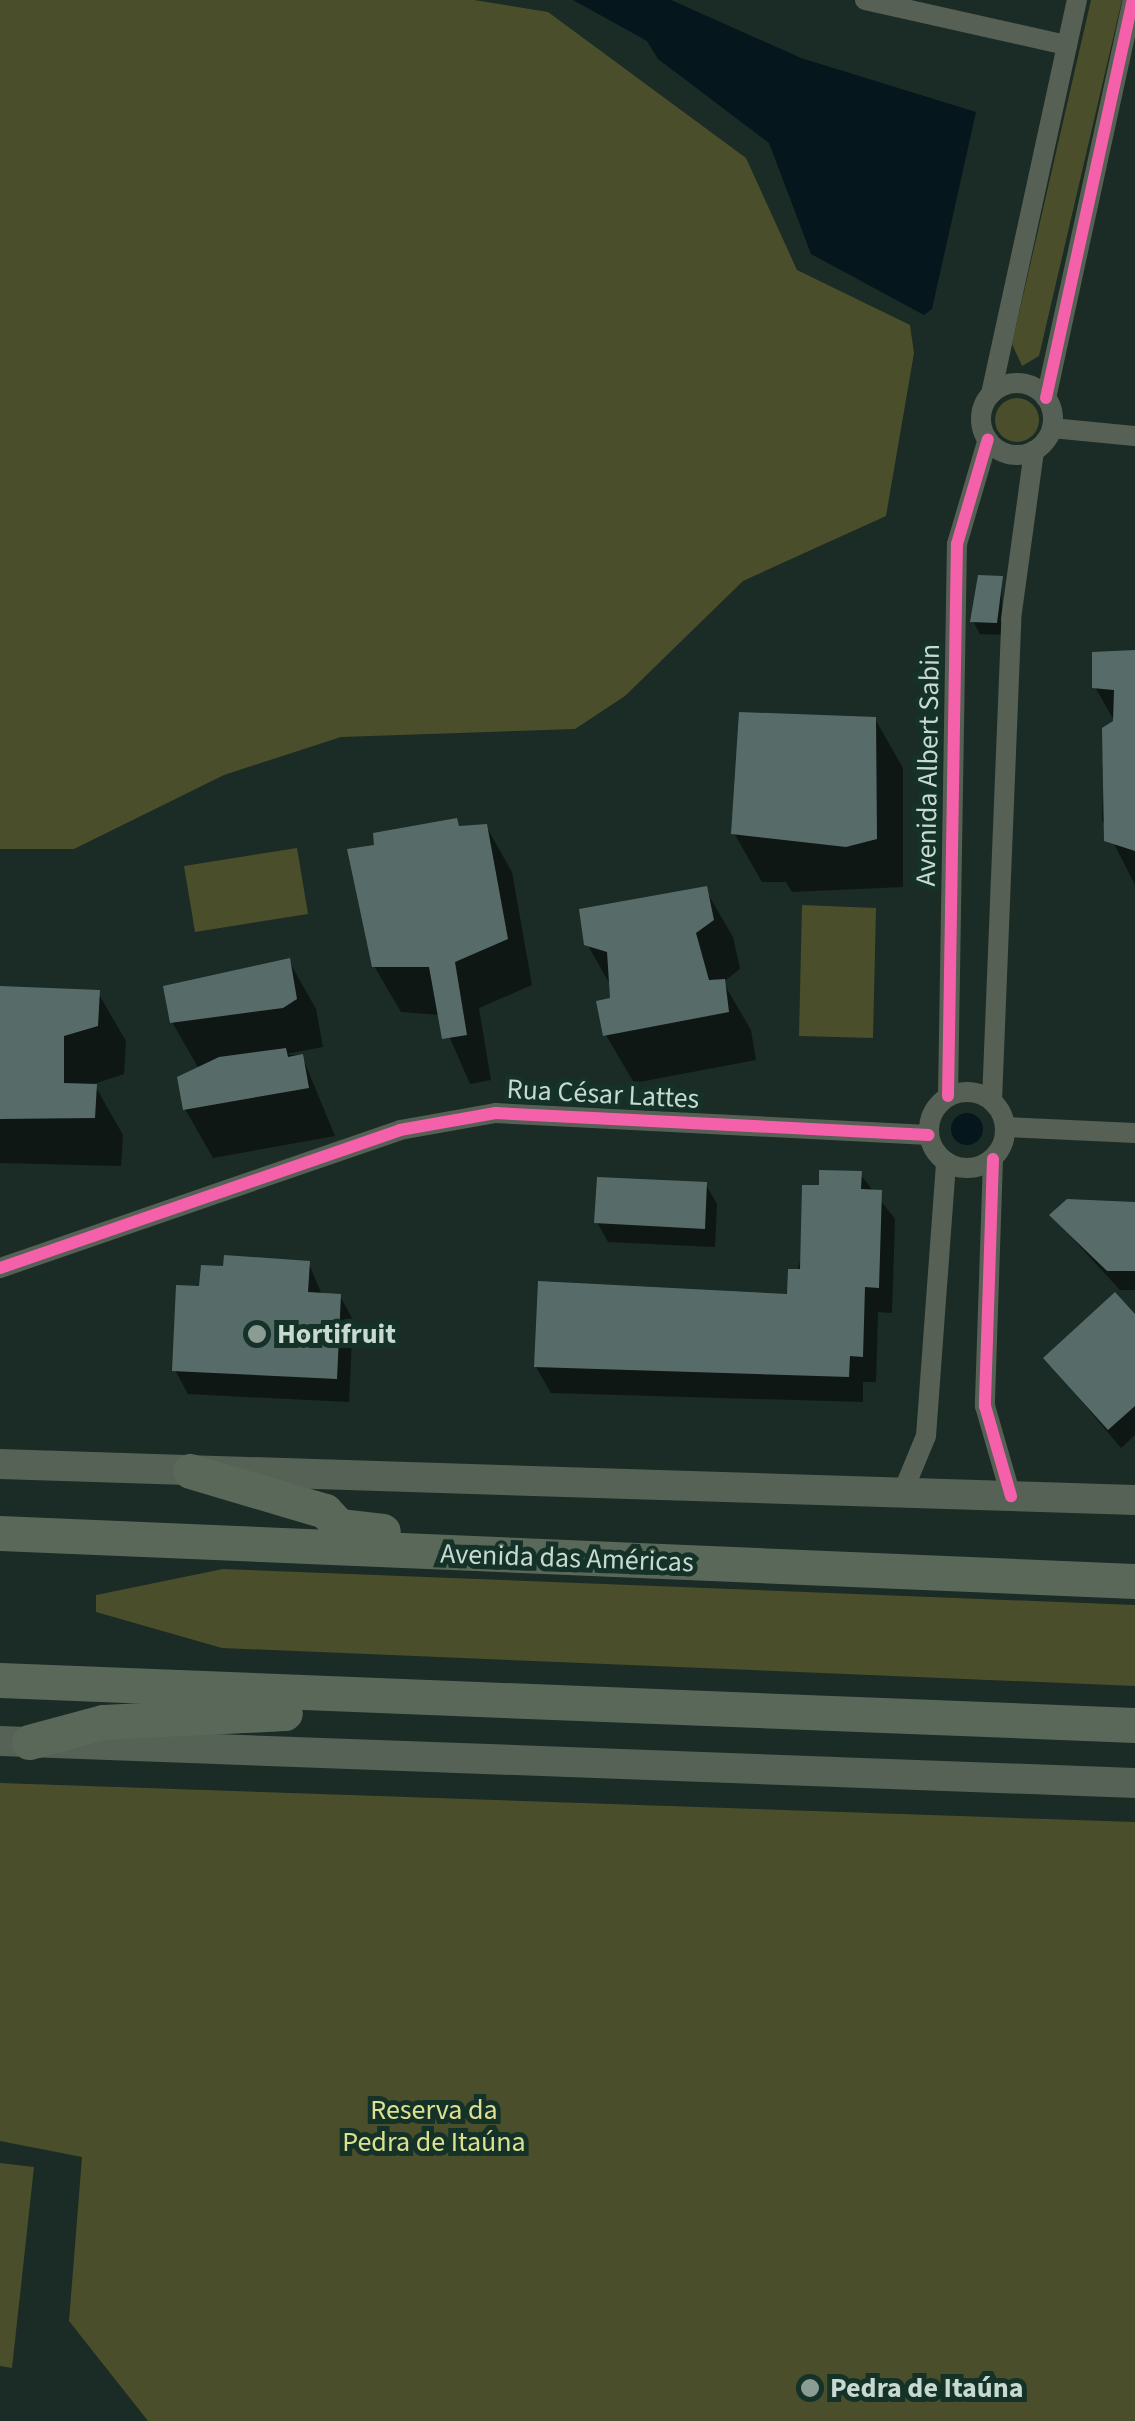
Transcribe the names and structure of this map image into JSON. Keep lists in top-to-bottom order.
{
  "streets": {
    "highway": ["Avenida das Américas"],
    "street": ["Avenida Albert Sabin", "Rua César Lattes"]
  },
  "crossings": [
    ["Avenida Albert Sabin", "Rua César Lattes"]
  ],
  "parks": ["Reserva da Pedra de Itaúna"],
  "places": ["Hortifruit", "Pedra de Itaúna"]
}
